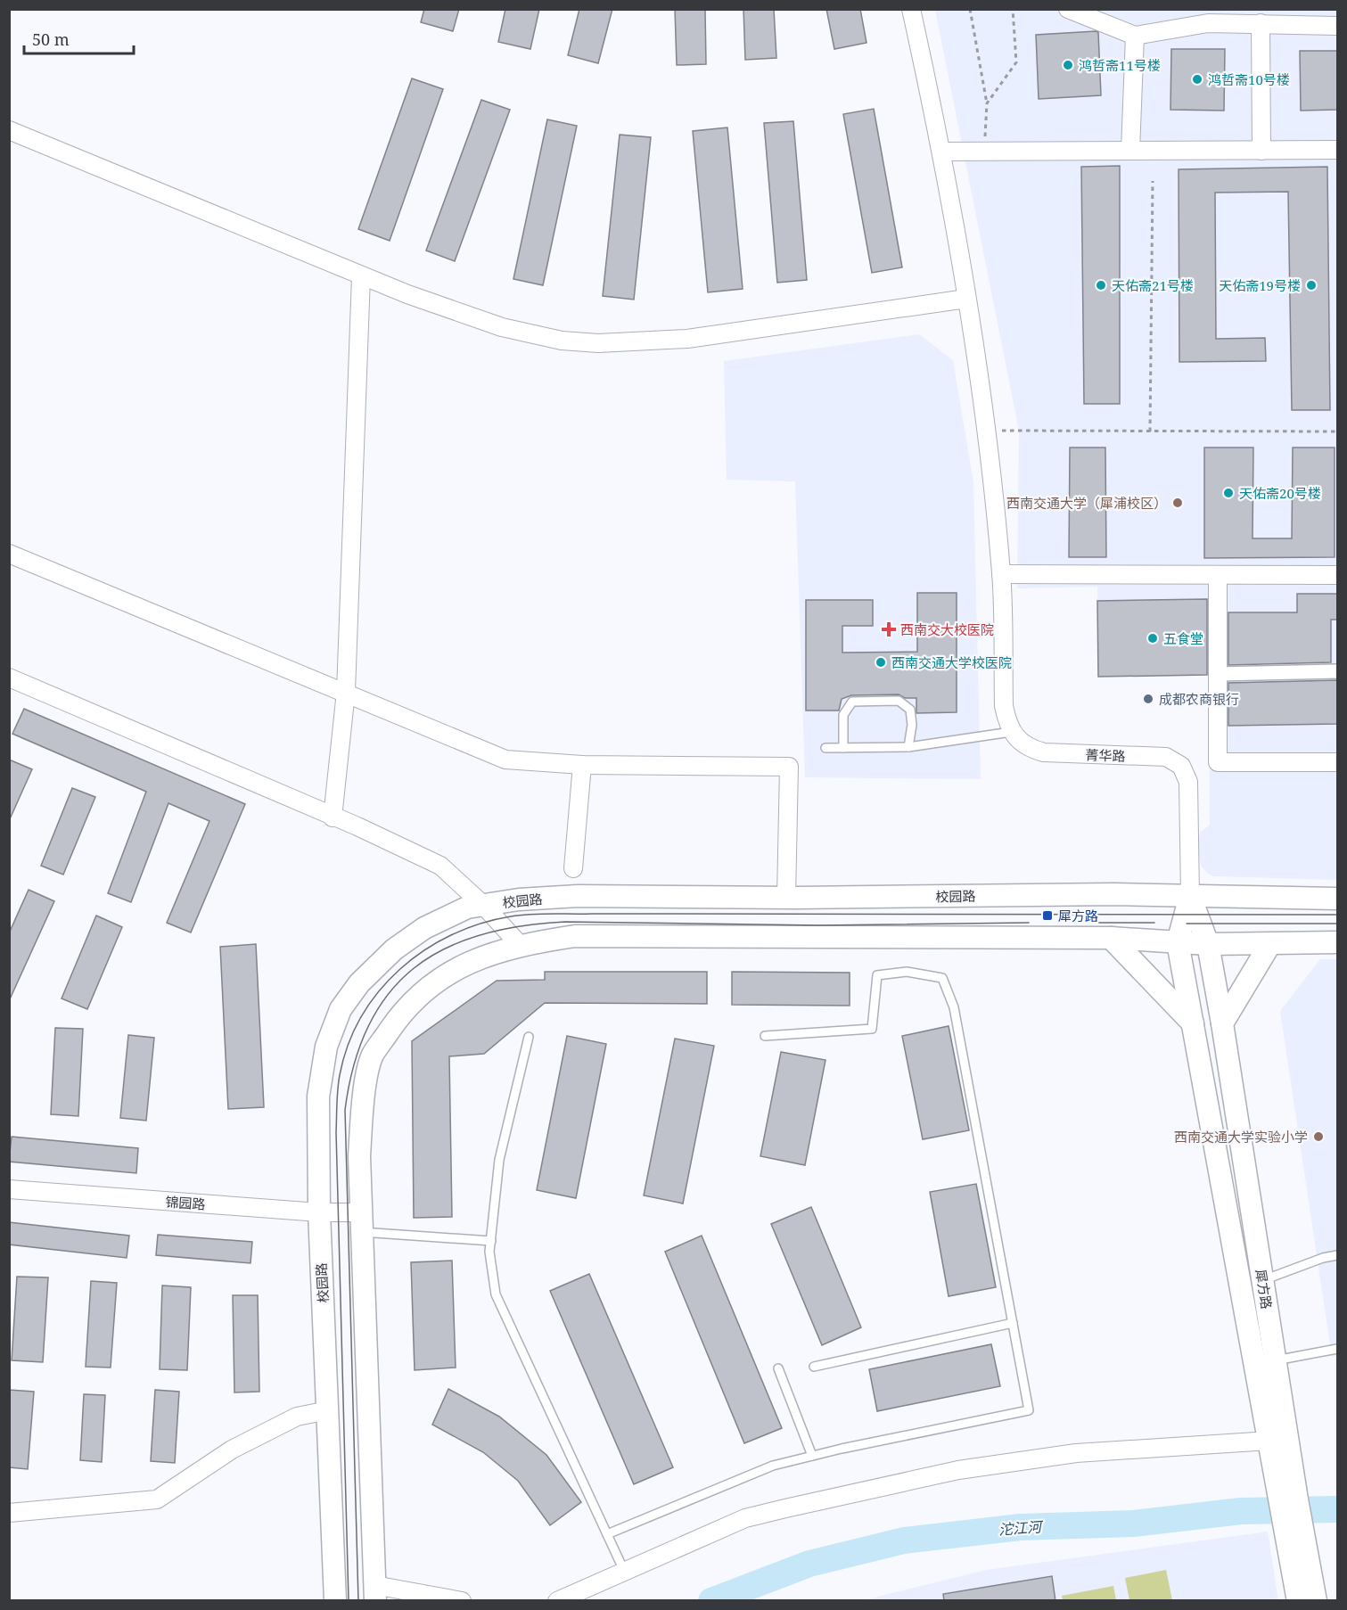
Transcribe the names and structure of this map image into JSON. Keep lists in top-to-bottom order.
{
  "streets": {
    "street": [
      "菁华路",
      "校园路",
      "锦园路",
      "犀方路"
    ]
  },
  "crossings": [
    ["菁华路", "校园路"],
    ["菁华路", "犀方路"],
    ["校园路", "锦园路"],
    ["校园路", "犀方路"]
  ],
  "water": ["沱江河"],
  "places": {
    "other": [
      "鸿哲斋11号楼",
      "鸿哲斋10号楼",
      "天佑斋21号楼",
      "天佑斋19号楼",
      "天佑斋20号楼",
      "西南交通大学（犀浦校区）",
      "五食堂",
      "西南交通大学校医院",
      "成都农商银行",
      "西南交通大学实验小学"
    ],
    "health": ["西南交大校医院"],
    "transit": ["犀方路"]
  },
  "scale_bar": "50 m"
}
